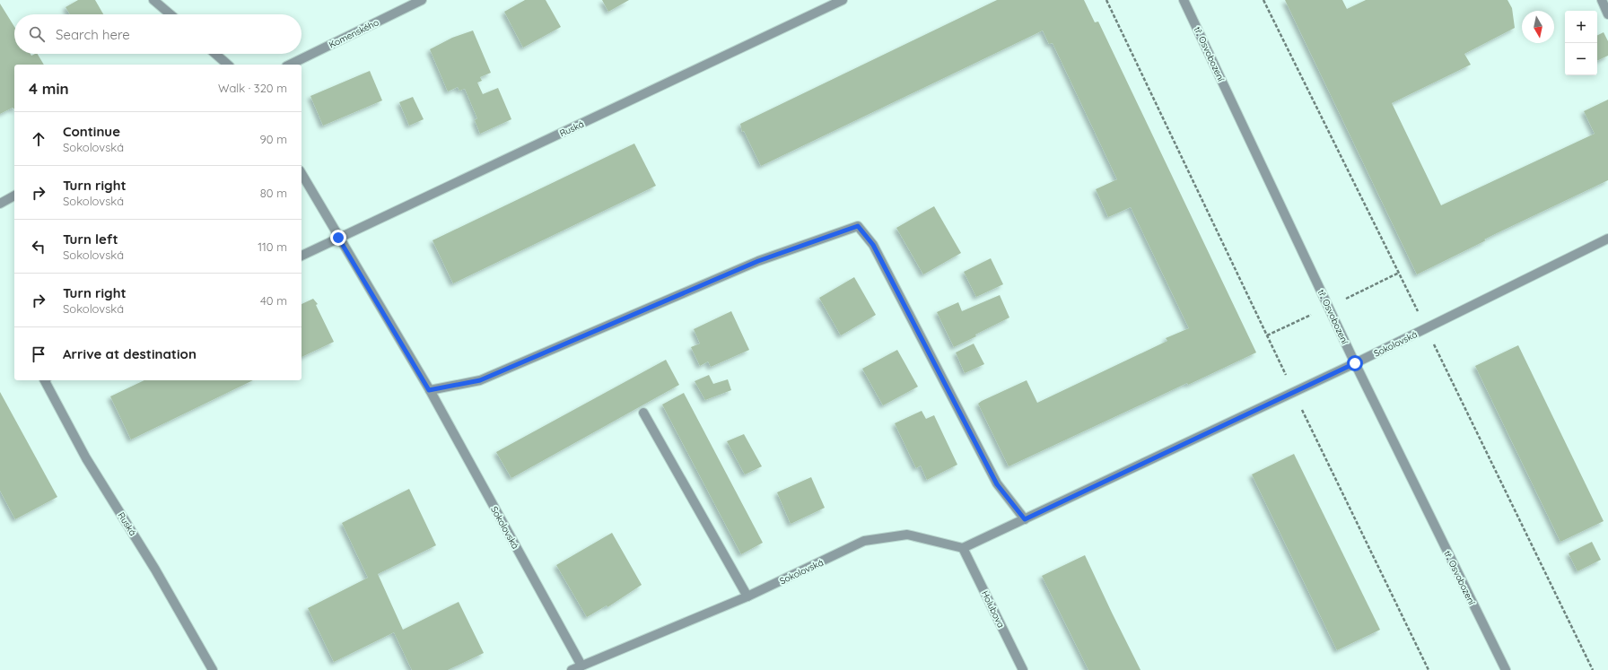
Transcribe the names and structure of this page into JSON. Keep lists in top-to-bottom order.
{
  "streets": {
    "street": [
      "Komenského",
      "tř. Osvobození",
      "Ruská",
      "Sokolovská",
      "Holubova"
    ]
  },
  "crossings": [
    ["tř. Osvobození", "Sokolovská"],
    ["Ruská", "Sokolovská"],
    ["Sokolovská", "Holubova"]
  ],
  "north": "bottom",
  "page": {
    "map_buttons": ["+", "−"],
    "search": "Search here",
    "heading": ["4 min", "Walk · 320 m"],
    "list": [
      ["Continue", "Sokolovská", "90 m"],
      ["Turn right", "Sokolovská", "80 m"],
      ["Turn left", "Sokolovská", "110 m"],
      ["Turn right", "Sokolovská", "40 m"],
      "Arrive at destination"
    ]
  }
}
